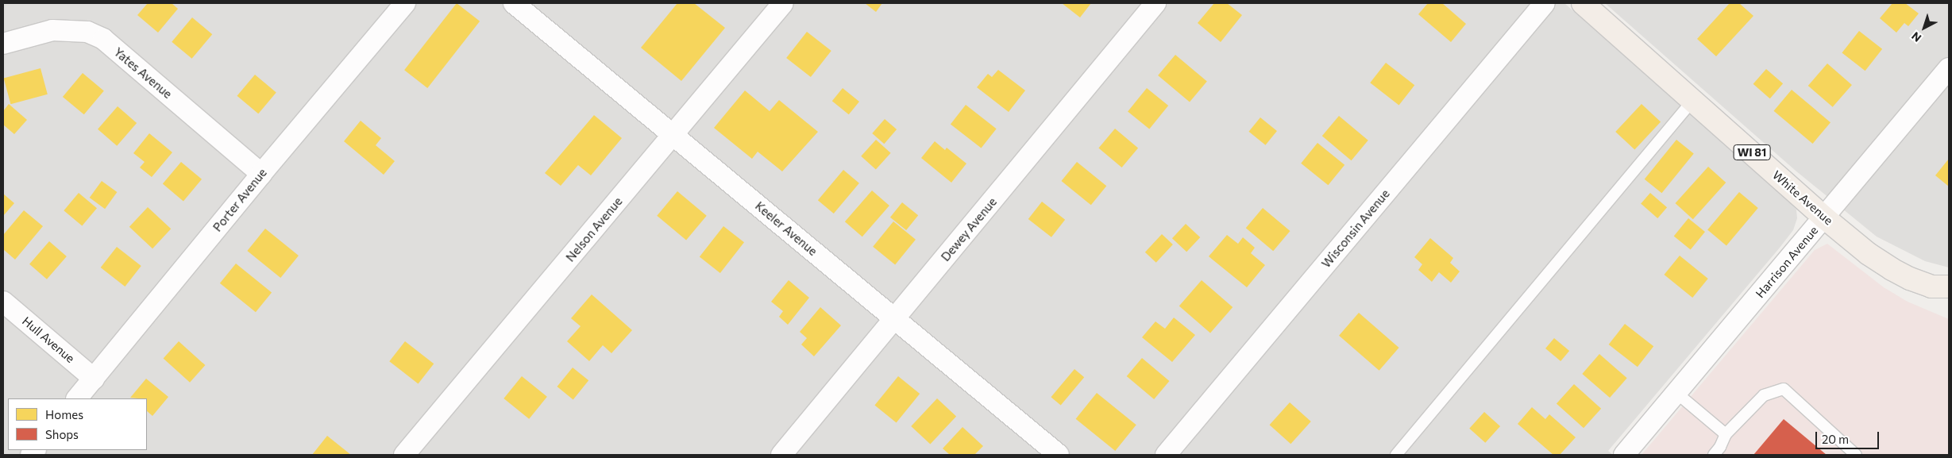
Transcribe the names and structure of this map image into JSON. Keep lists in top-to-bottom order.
{
  "streets": {
    "main road": ["WI 81", "White Avenue"],
    "street": [
      "Yates Avenue",
      "Porter Avenue",
      "Keeler Avenue",
      "Wisconsin Avenue",
      "Nelson Avenue",
      "Dewey Avenue",
      "Harrison Avenue",
      "Hull Avenue"
    ]
  },
  "crossings": [
    ["Yates Avenue", "Porter Avenue"],
    ["White Avenue", "Harrison Avenue"],
    ["Porter Avenue", "Hull Avenue"],
    ["Keeler Avenue", "Nelson Avenue"],
    ["Keeler Avenue", "Dewey Avenue"]
  ],
  "legend": ["Homes", "Shops"],
  "scale_bar": "20 m",
  "north": "bottom left"
}
